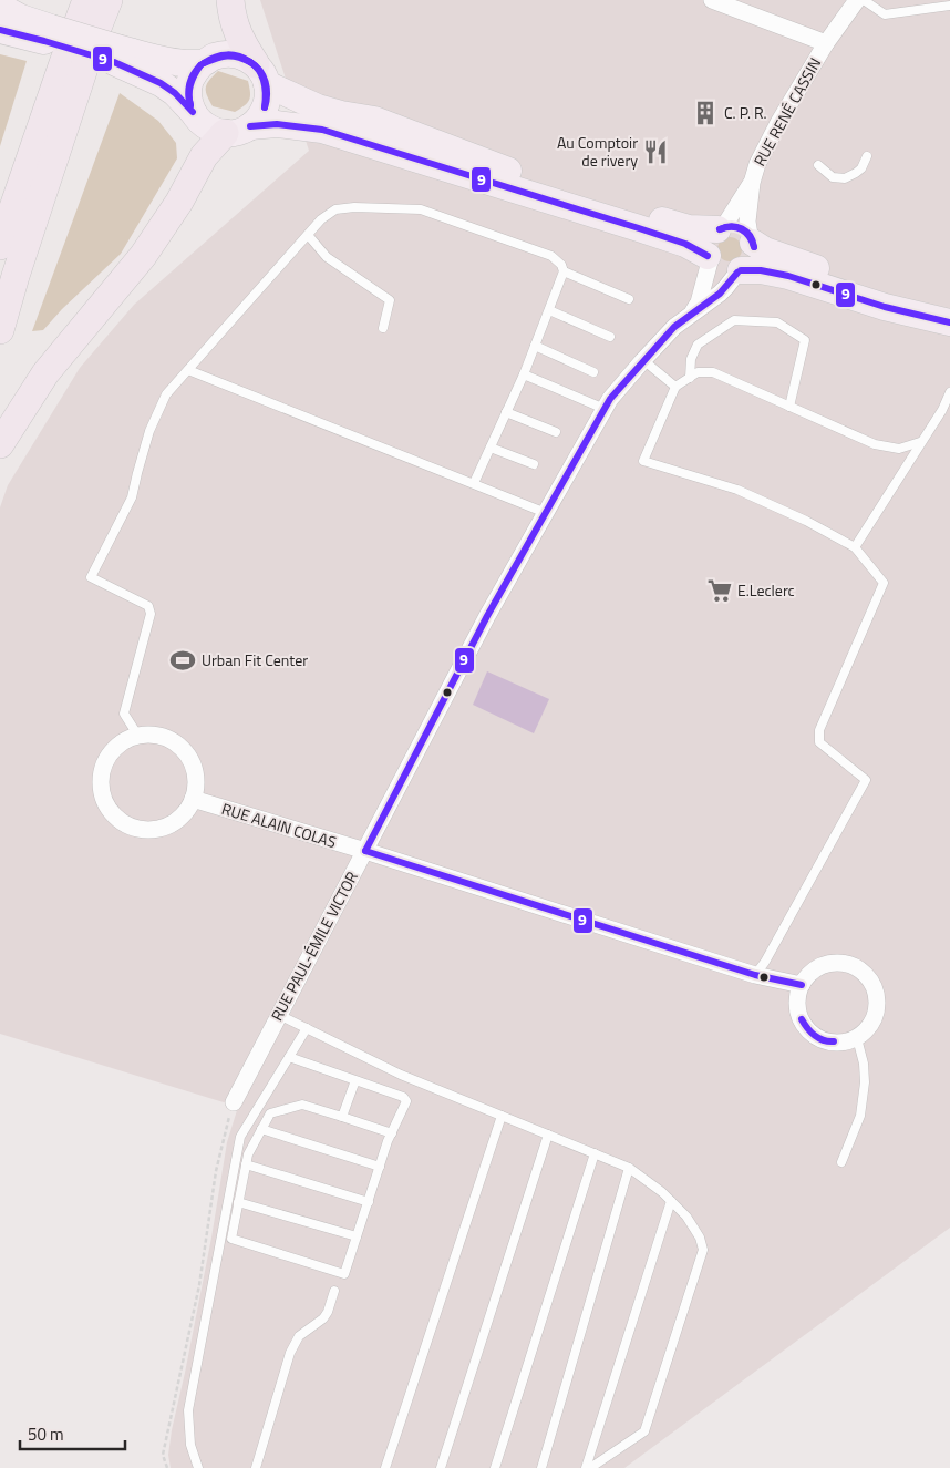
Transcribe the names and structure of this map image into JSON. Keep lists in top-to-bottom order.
{
  "streets": {
    "street": ["RUE RENÉ CASSIN", "RUE ALAIN COLAS", "RUE PAUL-ÉMILE VICTOR"]
  },
  "crossings": [
    ["RUE RENÉ CASSIN", "RUE PAUL-ÉMILE VICTOR"],
    ["RUE ALAIN COLAS", "RUE PAUL-ÉMILE VICTOR"]
  ],
  "places": {
    "building": ["C. P. R."],
    "restaurant": ["Au Comptoir de rivery"],
    "supermarket": ["E.Leclerc"],
    "sports": ["Urban Fit Center"]
  },
  "lines": ["transit line 9"],
  "scale_bar": "50 m"
}
